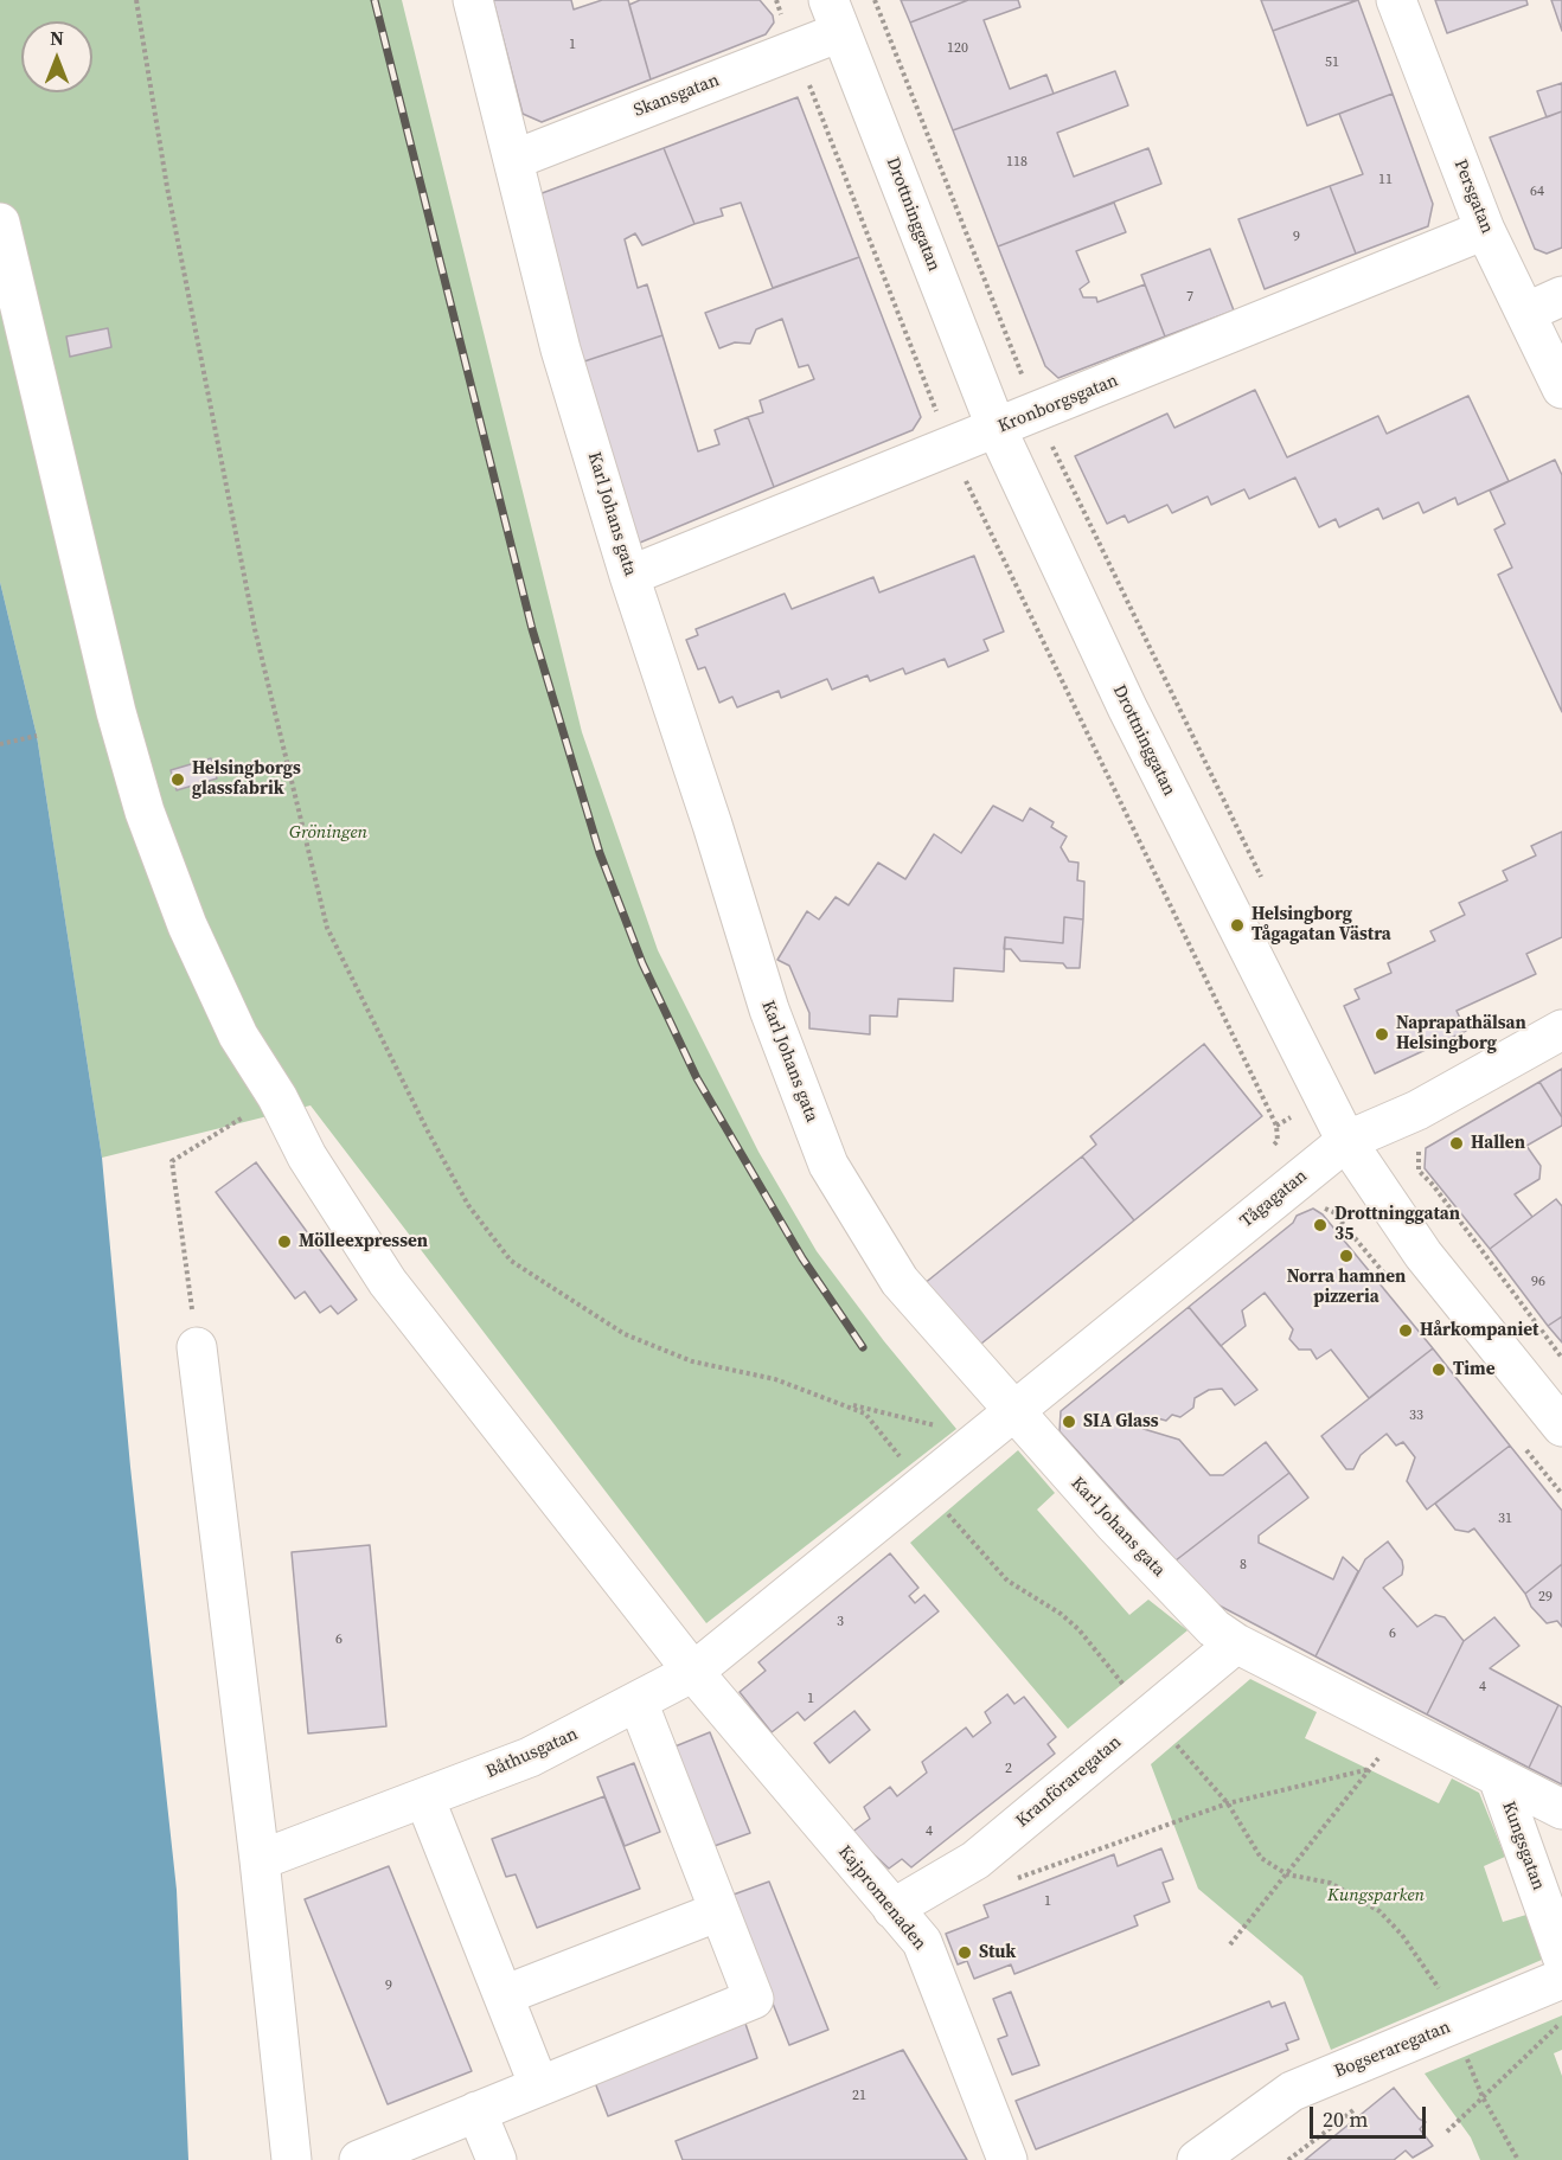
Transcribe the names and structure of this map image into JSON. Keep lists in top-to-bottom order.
{
  "streets": {
    "street": [
      "Skansgatan",
      "Persgatan",
      "Drottninggatan",
      "Kronborgsgatan",
      "Karl Johans gata",
      "Tågagatan",
      "Båthusgatan",
      "Kranföraregatan",
      "Kungsgatan",
      "Kajpromenaden",
      "Bogseraregatan"
    ]
  },
  "crossings": [
    ["Skansgatan", "Drottninggatan"],
    ["Skansgatan", "Karl Johans gata"],
    ["Persgatan", "Kronborgsgatan"],
    ["Drottninggatan", "Kronborgsgatan"],
    ["Drottninggatan", "Tågagatan"],
    ["Kronborgsgatan", "Karl Johans gata"],
    ["Karl Johans gata", "Tågagatan"],
    ["Karl Johans gata", "Båthusgatan"],
    ["Karl Johans gata", "Kranföraregatan"],
    ["Karl Johans gata", "Kungsgatan"],
    ["Tågagatan", "Båthusgatan"],
    ["Båthusgatan", "Kajpromenaden"],
    ["Kranföraregatan", "Kajpromenaden"]
  ],
  "parks": ["Gröningen", "Kungsparken"],
  "places": [
    "Helsingborgs glassfabrik",
    "Helsingborg Tågagatan Västra",
    "Naprapathälsan Helsingborg",
    "Hallen",
    "Drottninggatan 35",
    "Mölleexpressen",
    "Norra hamnen pizzeria",
    "Hårkompaniet",
    "Time",
    "SIA Glass",
    "Stuk"
  ],
  "house_numbers": [
    "1",
    "120",
    "51",
    "118",
    "11",
    "64",
    "9",
    "7",
    "96",
    "33",
    "31",
    "8",
    "29",
    "3",
    "6",
    "6",
    "4",
    "1",
    "2",
    "4",
    "1",
    "9",
    "21"
  ],
  "scale_bar": "20 m",
  "north": "top"
}
